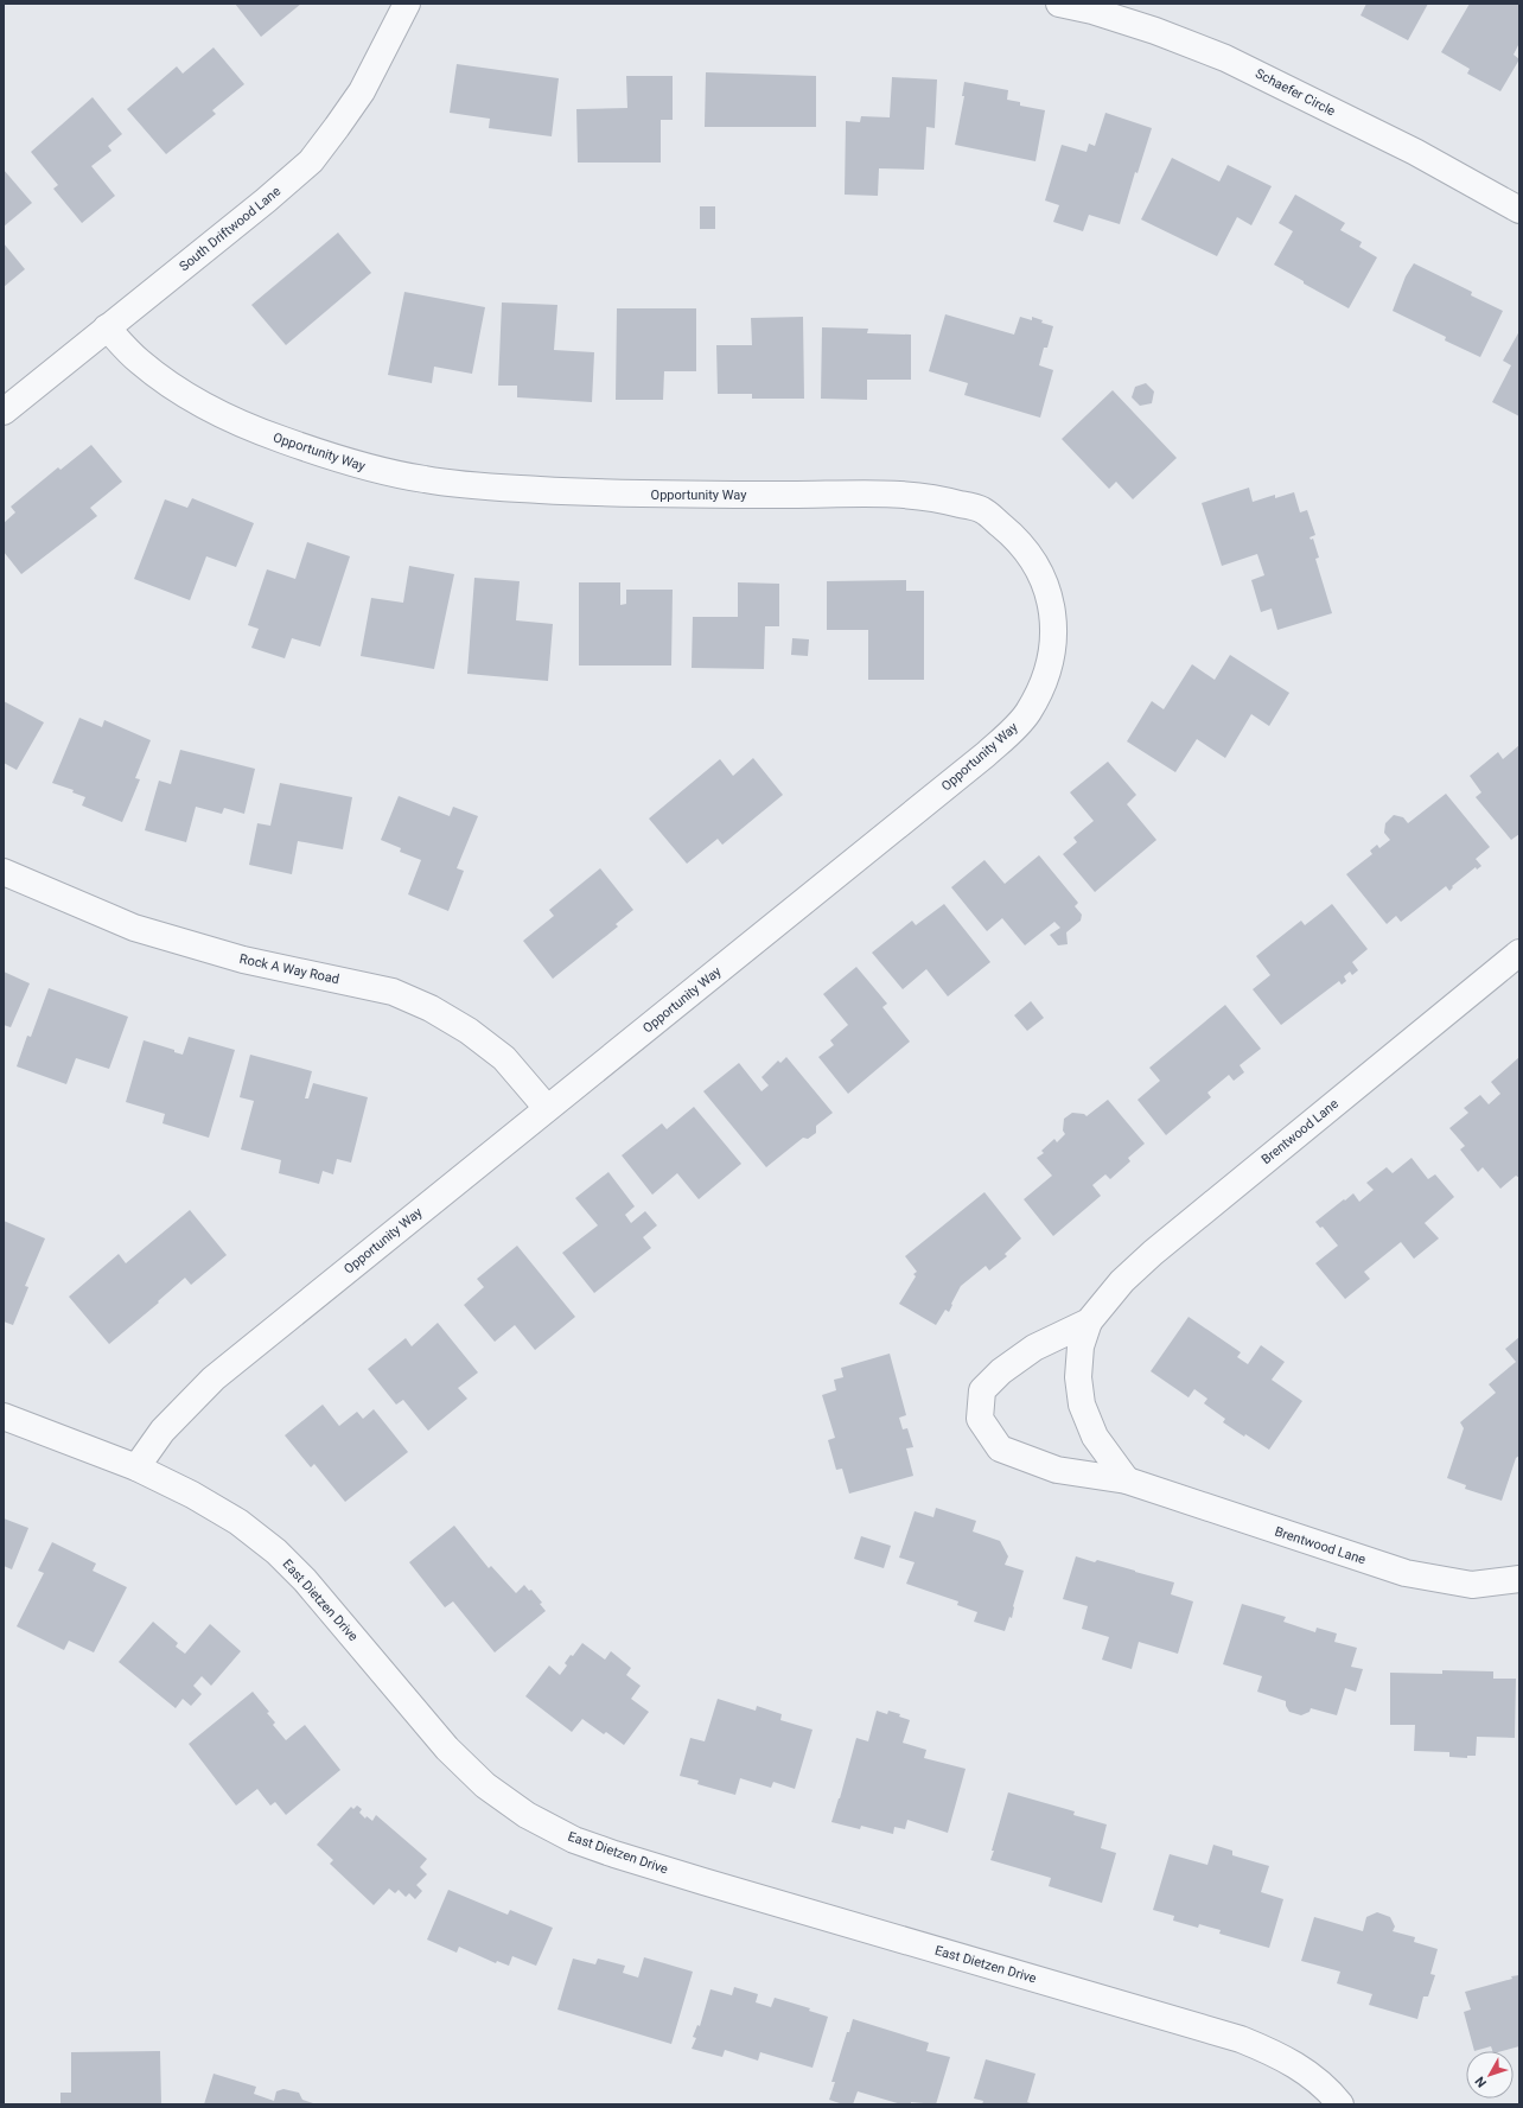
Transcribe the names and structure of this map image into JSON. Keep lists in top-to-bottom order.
{
  "streets": {
    "street": [
      "Schaefer Circle",
      "South Driftwood Lane",
      "Opportunity Way",
      "Rock A Way Road",
      "Brentwood Lane",
      "East Dietzen Drive"
    ]
  },
  "crossings": [
    ["South Driftwood Lane", "Opportunity Way"],
    ["Opportunity Way", "Rock A Way Road"],
    ["Opportunity Way", "East Dietzen Drive"]
  ],
  "north": "bottom left"
}
